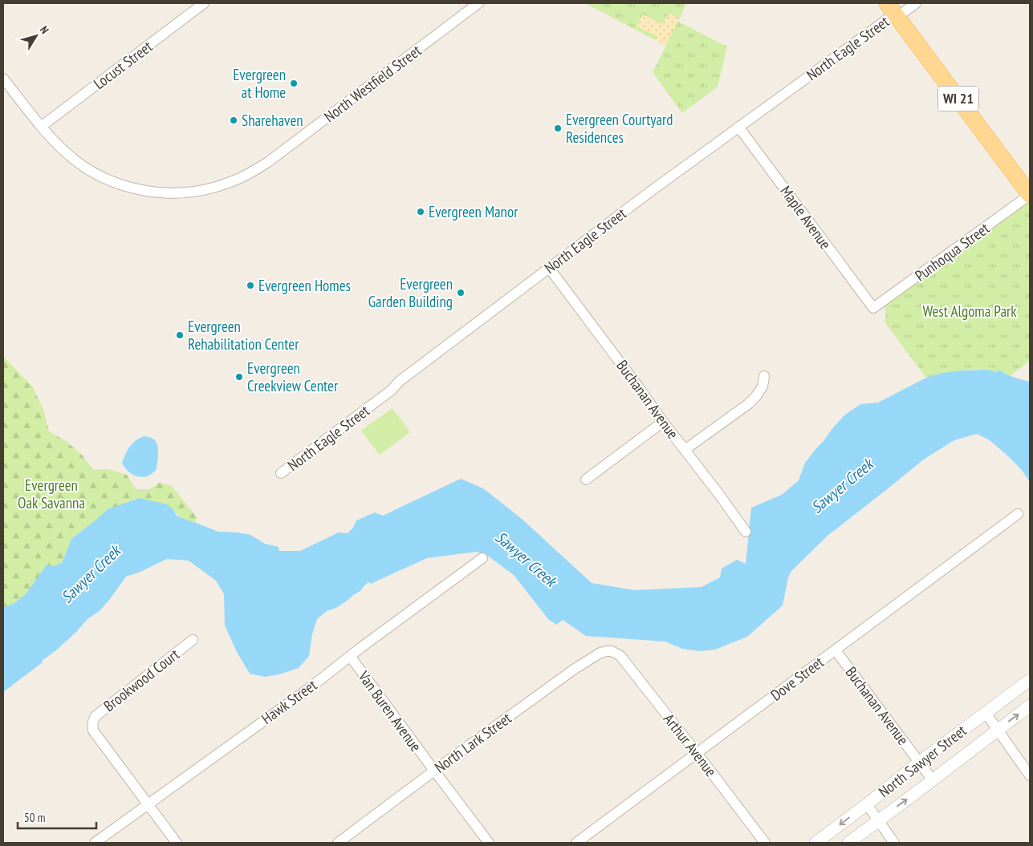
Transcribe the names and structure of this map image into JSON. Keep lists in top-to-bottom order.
{
  "streets": {
    "main road": ["WI 21"],
    "street": [
      "North Eagle Street",
      "Locust Street",
      "North Westfield Street",
      "Maple Avenue",
      "Punhoqua Street",
      "Buchanan Avenue",
      "Dove Street",
      "Brookwood Court",
      "Hawk Street",
      "Van Buren Avenue",
      "North Lark Street",
      "Arthur Avenue",
      "North Sawyer Street"
    ]
  },
  "crossings": [
    ["North Eagle Street", "WI 21"],
    ["North Eagle Street", "Maple Avenue"],
    ["North Eagle Street", "Buchanan Avenue"],
    ["Locust Street", "North Westfield Street"],
    ["WI 21", "Punhoqua Street"],
    ["Maple Avenue", "Punhoqua Street"],
    ["Buchanan Avenue", "Dove Street"],
    ["Buchanan Avenue", "North Sawyer Street"],
    ["Dove Street", "Arthur Avenue"],
    ["Brookwood Court", "Hawk Street"],
    ["Hawk Street", "Van Buren Avenue"],
    ["Van Buren Avenue", "North Lark Street"],
    ["North Lark Street", "Arthur Avenue"]
  ],
  "water": ["Sawyer Creek"],
  "parks": ["West Algoma Park", "Evergreen Oak Savanna"],
  "places": [
    "Evergreen at Home",
    "Sharehaven",
    "Evergreen Courtyard Residences",
    "Evergreen Manor",
    "Evergreen Homes",
    "Evergreen Garden Building",
    "Evergreen Rehabilitation Center",
    "Evergreen Creekview Center"
  ],
  "scale_bar": "50 m",
  "north": "top right"
}
